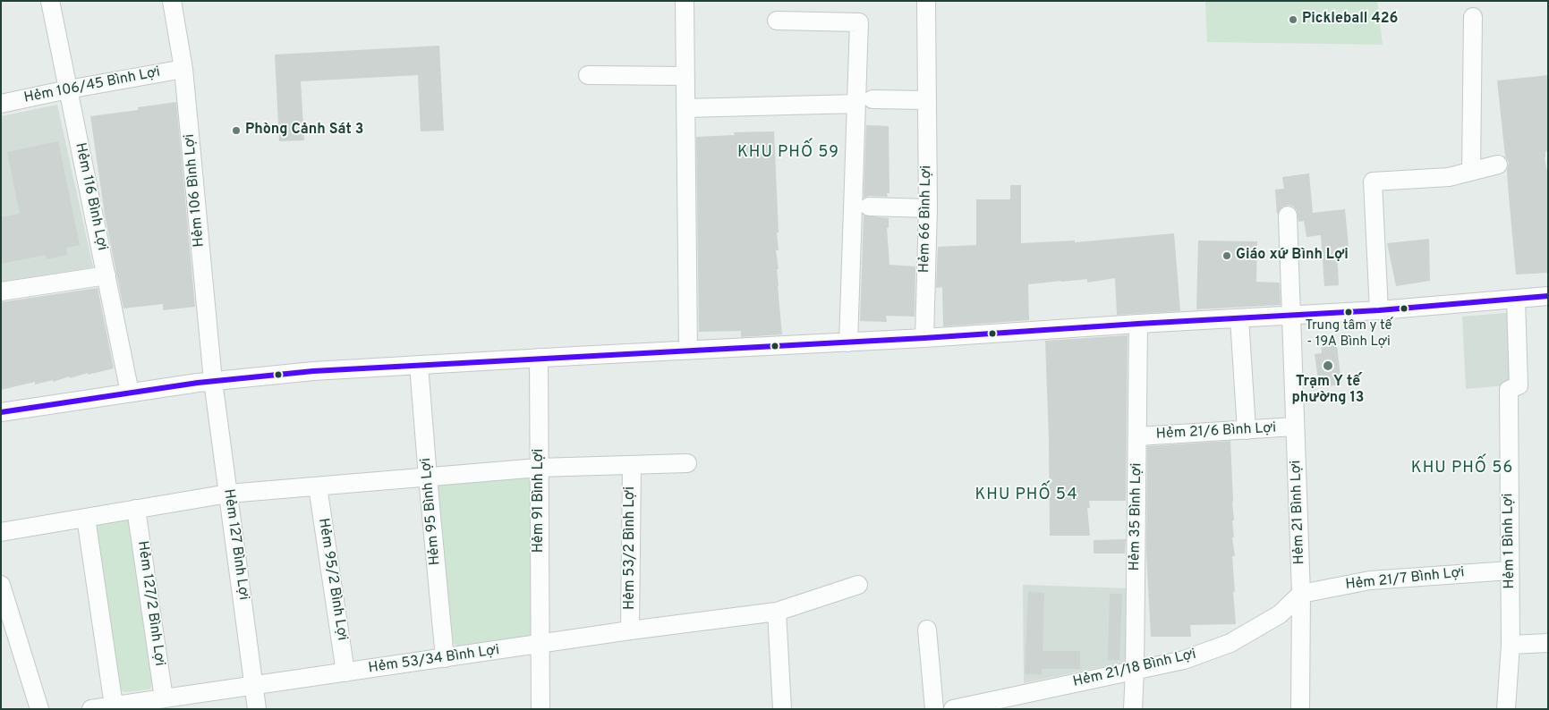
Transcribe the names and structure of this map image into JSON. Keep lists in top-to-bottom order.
{
  "streets": {
    "street": [
      "Hẻm 106/45 Bình Lợi",
      "Hẻm 106 Bình Lợi",
      "Hẻm 116 Bình Lợi",
      "Hẻm 66 Bình Lợi",
      "Hẻm 21/6 Bình Lợi",
      "Hẻm 91 Bình Lợi",
      "Hẻm 95 Bình Lợi",
      "Hẻm 21 Bình Lợi",
      "Hẻm 35 Bình Lợi",
      "Hẻm 1 Bình Lợi",
      "Hẻm 127 Bình Lợi",
      "Hẻm 53/2 Bình Lợi",
      "Hẻm 95/2 Bình Lợi",
      "Hẻm 21/7 Bình Lợi",
      "Hẻm 127/2 Bình Lợi",
      "Hẻm 53/34 Bình Lợi",
      "Hẻm 21/18 Bình Lợi"
    ]
  },
  "crossings": [
    ["Hẻm 106/45 Bình Lợi", "Hẻm 106 Bình Lợi"],
    ["Hẻm 106/45 Bình Lợi", "Hẻm 116 Bình Lợi"],
    ["Hẻm 106 Bình Lợi", "Hẻm 127 Bình Lợi"],
    ["Hẻm 21/6 Bình Lợi", "Hẻm 21 Bình Lợi"],
    ["Hẻm 21/6 Bình Lợi", "Hẻm 35 Bình Lợi"],
    ["Hẻm 91 Bình Lợi", "Hẻm 53/2 Bình Lợi"],
    ["Hẻm 91 Bình Lợi", "Hẻm 53/34 Bình Lợi"],
    ["Hẻm 95 Bình Lợi", "Hẻm 53/2 Bình Lợi"],
    ["Hẻm 95 Bình Lợi", "Hẻm 53/34 Bình Lợi"],
    ["Hẻm 21 Bình Lợi", "Hẻm 21/7 Bình Lợi"],
    ["Hẻm 21 Bình Lợi", "Hẻm 21/18 Bình Lợi"],
    ["Hẻm 35 Bình Lợi", "Hẻm 21/18 Bình Lợi"],
    ["Hẻm 1 Bình Lợi", "Hẻm 21/7 Bình Lợi"],
    ["Hẻm 127 Bình Lợi", "Hẻm 53/34 Bình Lợi"],
    ["Hẻm 53/2 Bình Lợi", "Hẻm 53/34 Bình Lợi"],
    ["Hẻm 95/2 Bình Lợi", "Hẻm 53/34 Bình Lợi"],
    ["Hẻm 21/7 Bình Lợi", "Hẻm 21/18 Bình Lợi"],
    ["Hẻm 127/2 Bình Lợi", "Hẻm 53/34 Bình Lợi"]
  ],
  "districts": ["KHU PHỐ 59", "KHU PHỐ 56", "KHU PHỐ 54"],
  "places": [
    "Pickleball 426",
    "Phòng Cảnh Sát 3",
    "Giáo xứ Bình Lợi",
    "Trung tâm y tế - 19A Bình Lợi",
    "Trạm Y tế phường 13"
  ]
}
